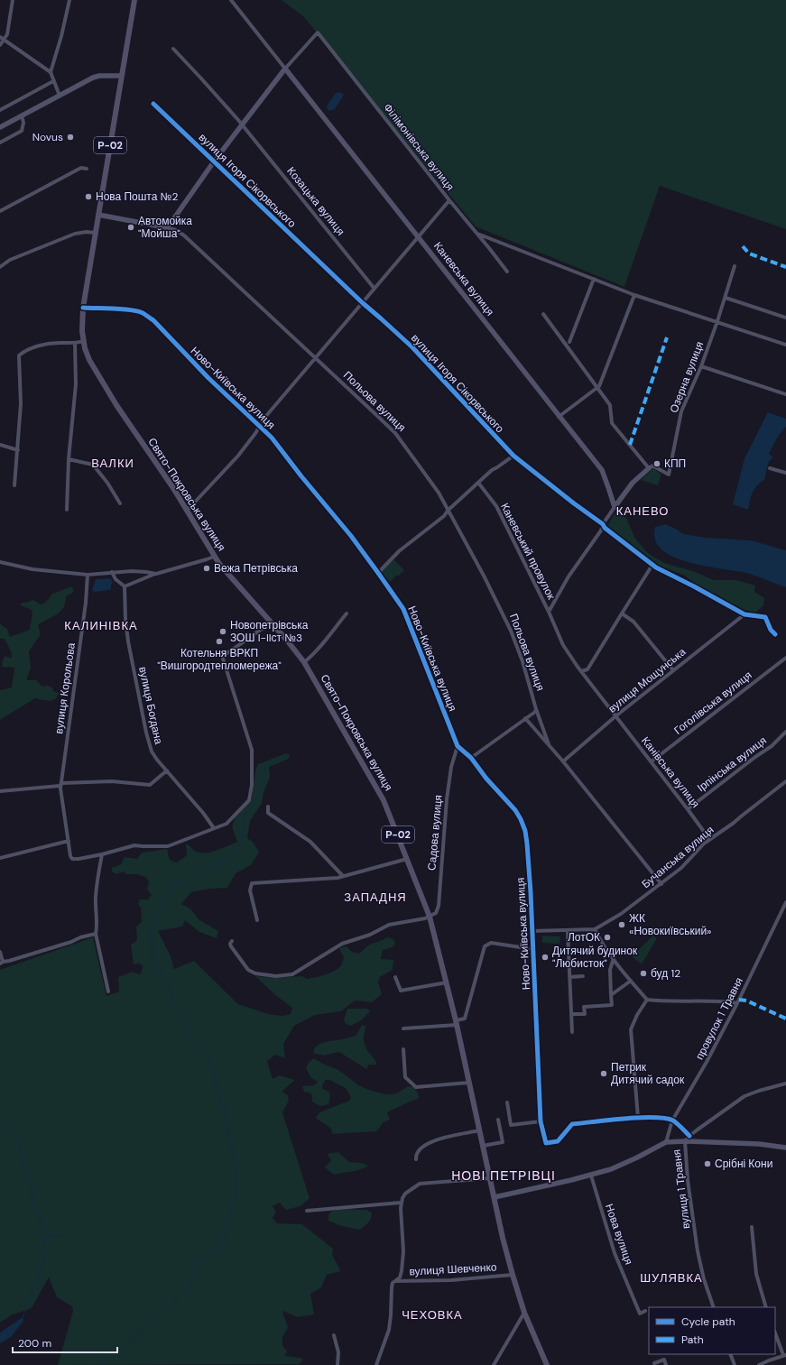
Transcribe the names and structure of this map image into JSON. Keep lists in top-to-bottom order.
{
  "streets": {
    "main road": ["Р-02", "Свято-Покровська вулиця"],
    "street": [
      "Філімонівська вулиця",
      "вулиця Ігоря Сікорвського",
      "Козацька вулиця",
      "Каневська вулиця",
      "Озерна вулиця",
      "Ново-Київська вулиця",
      "Польова вулиця",
      "Каневський провулок",
      "вулиця Мощунська",
      "вулиця Корольова",
      "Гоголівська вулиця",
      "вулиця Богдана",
      "Ірпінська вулиця",
      "Канівська вулиця",
      "Садова вулиця",
      "Бучанська вулиця",
      "провулок 1 Травня",
      "вулиця 1 Травня",
      "Нова вулиця",
      "вулиця Шевченко"
    ]
  },
  "crossings": [
    ["Філімонівська вулиця", "Каневська вулиця"],
    ["вулиця Ігоря Сікорвського", "вулиця Мощунська"],
    ["Ново-Київська вулиця", "Свято-Покровська вулиця"],
    ["Ново-Київська вулиця", "Садова вулиця"],
    ["Ново-Київська вулиця", "Бучанська вулиця"],
    ["Польова вулиця", "Свято-Покровська вулиця"],
    ["Свято-Покровська вулиця", "Садова вулиця"],
    ["Свято-Покровська вулиця", "вулиця Шевченко"],
    ["вулиця Мощунська", "Канівська вулиця"],
    ["Гоголівська вулиця", "Канівська вулиця"],
    ["Ірпінська вулиця", "Канівська вулиця"],
    ["Канівська вулиця", "Бучанська вулиця"]
  ],
  "districts": [
    "ВАЛКИ",
    "КАНЕВО",
    "КАЛИНІВКА",
    "ЗАПАДНЯ",
    "НОВІ ПЕТРІВЦІ",
    "ШУЛЯВКА",
    "ЧЕХОВКА"
  ],
  "places": [
    "Novus",
    "Нова Пошта №2",
    "Автомойка \"Мойша\"",
    "КПП",
    "Вежа Петрівська",
    "Новопетрівська ЗОШ I-IIст №3",
    "Котельня ВРКП \"Вишгородтепломережа\"",
    "ЖК «Новокиївський»",
    "ЛотОК",
    "Дитячий будинок \"Любисток\"",
    "буд 12",
    "Петрик Дитячий садок",
    "Срібні Кони"
  ],
  "legend": ["Cycle path", "Path"],
  "scale_bar": "200 m"
}
